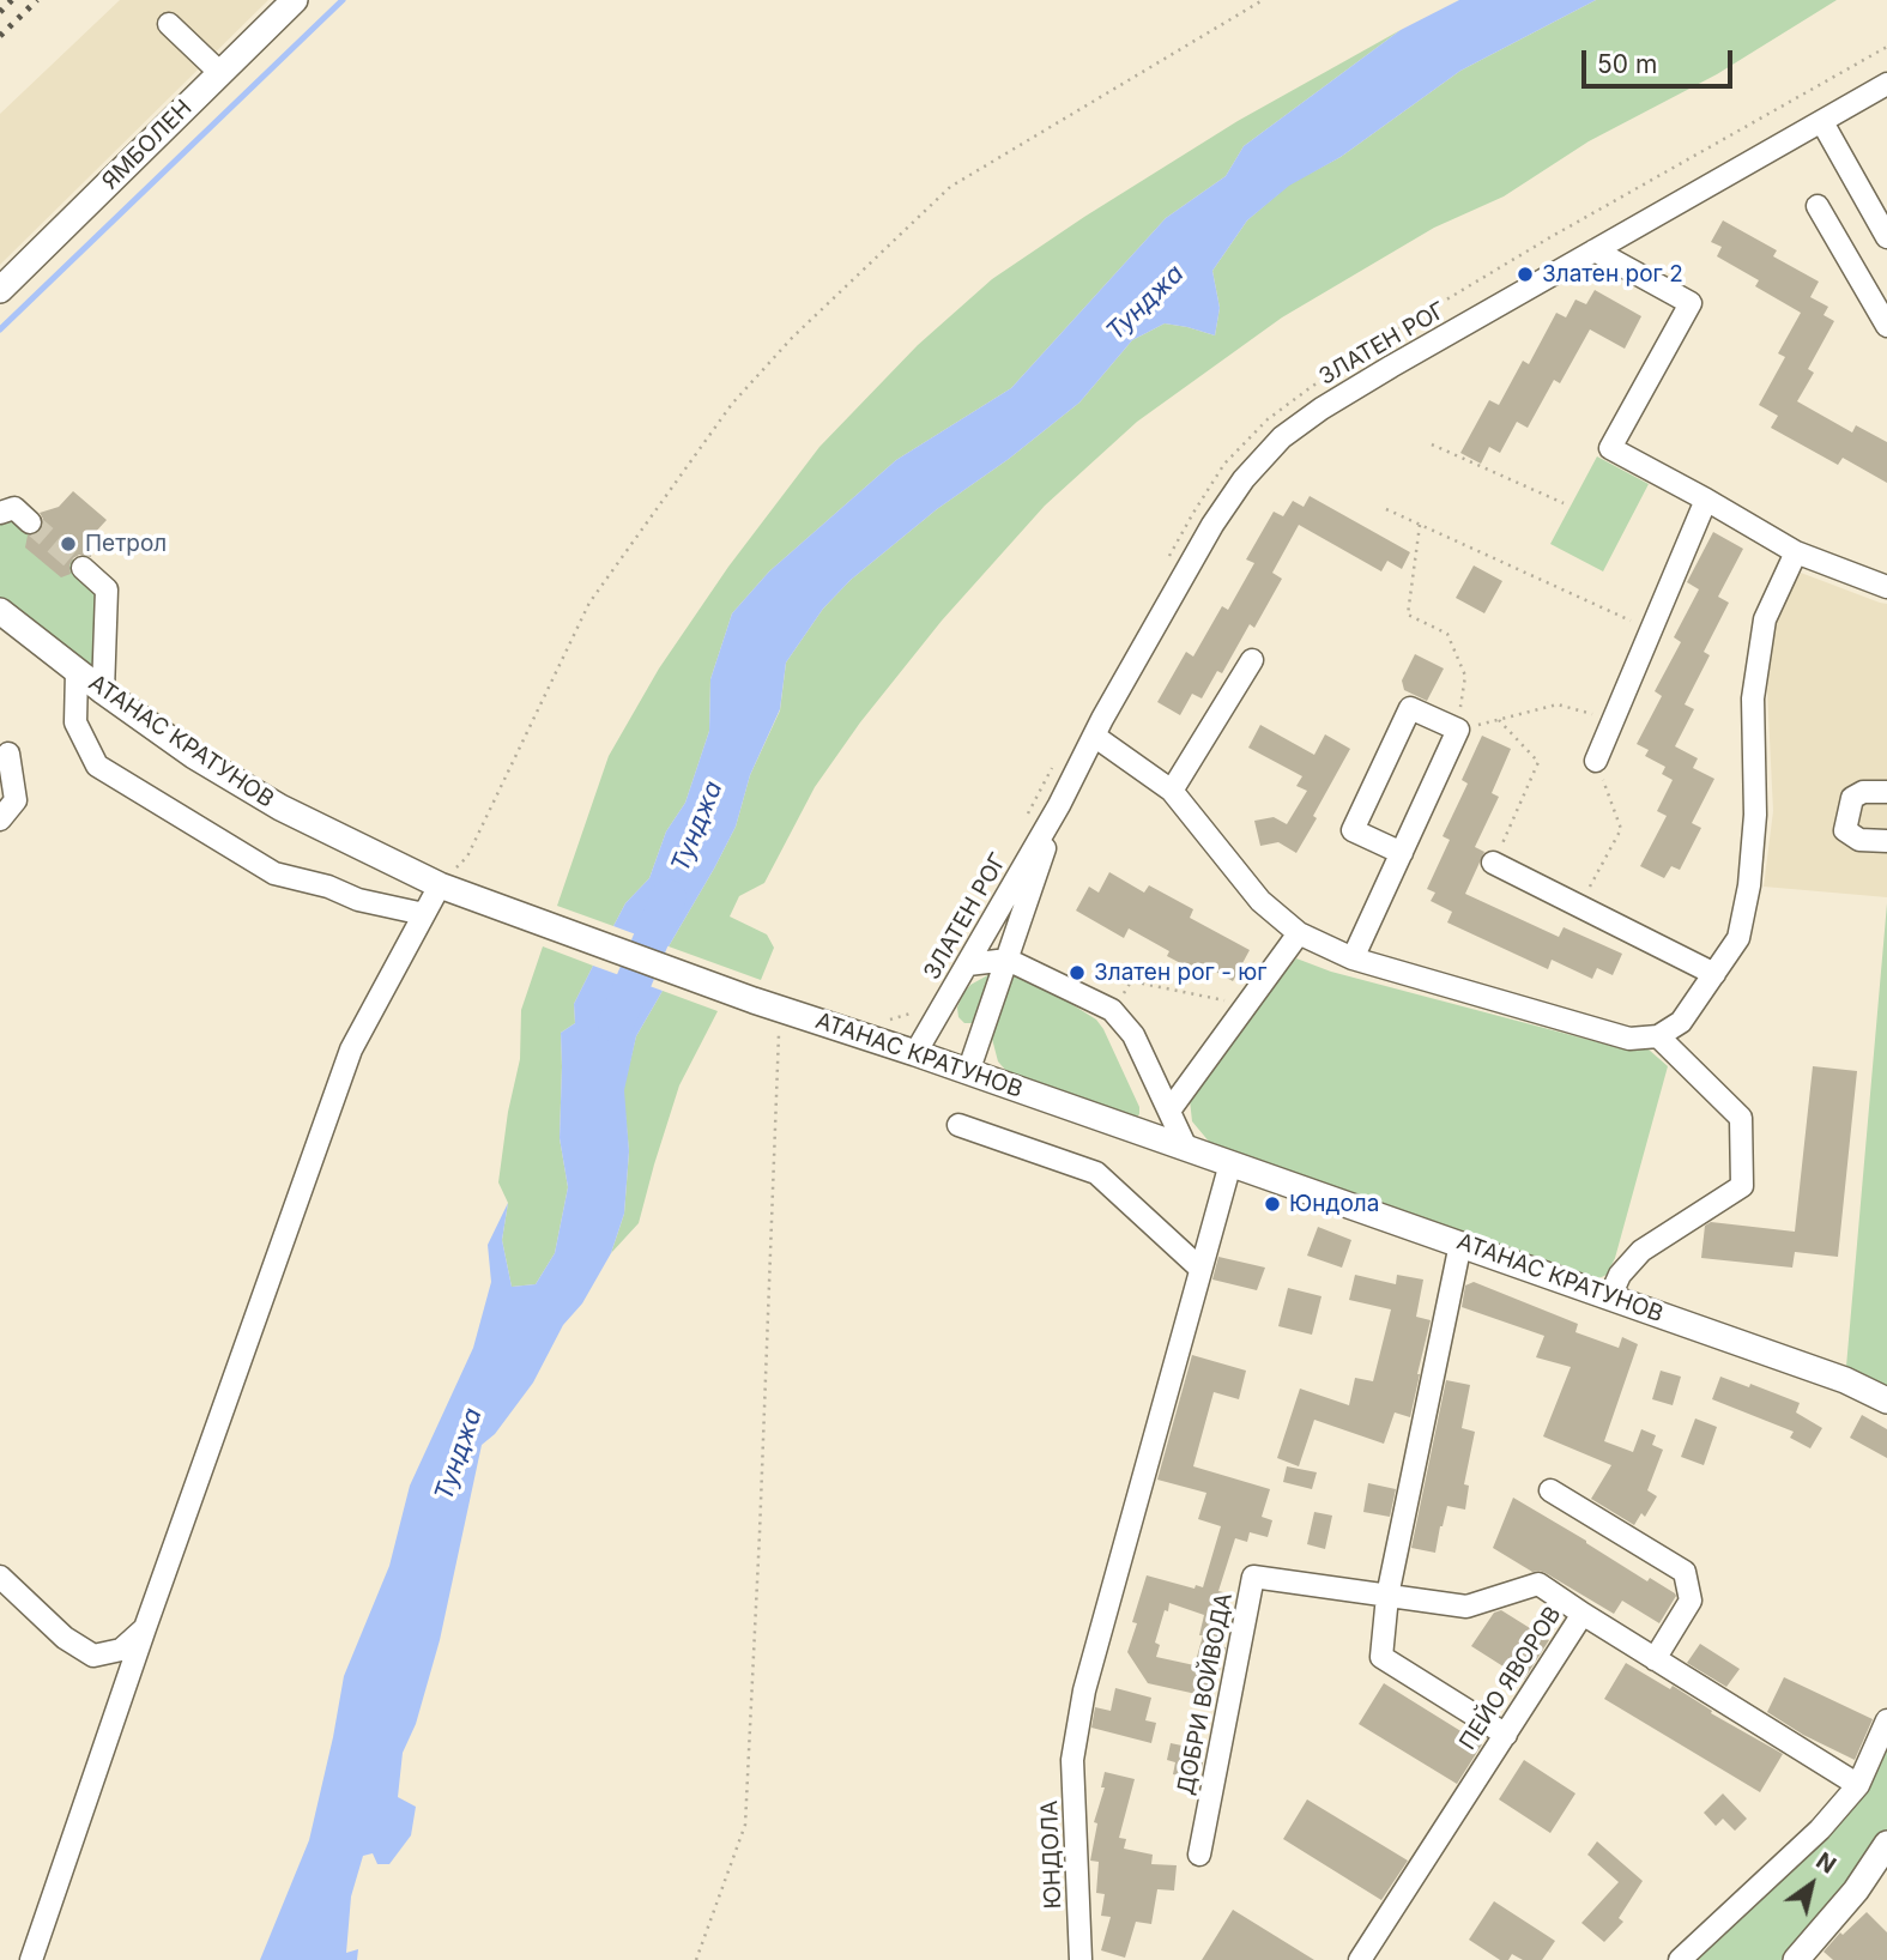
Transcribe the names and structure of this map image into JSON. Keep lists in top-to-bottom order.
{
  "streets": {
    "main road": ["ЯМБОЛЕН", "АТАНАС КРАТУНОВ"],
    "street": [
      "ЗЛАТЕН РОГ",
      "ПЕЙО ЯВОРОВ",
      "ДОБРИ ВОЙВОДА",
      "ЮНДОЛА"
    ]
  },
  "crossings": [
    ["ЗЛАТЕН РОГ", "АТАНАС КРАТУНОВ"],
    ["АТАНАС КРАТУНОВ", "ЮНДОЛА"],
    ["ПЕЙО ЯВОРОВ", "ДОБРИ ВОЙВОДА"]
  ],
  "water": ["Тунджа"],
  "places": [
    "Златен рог 2",
    "Петрол",
    "Златен рог - юг",
    "Юндола"
  ],
  "scale_bar": "50 m",
  "north": "top right"
}
